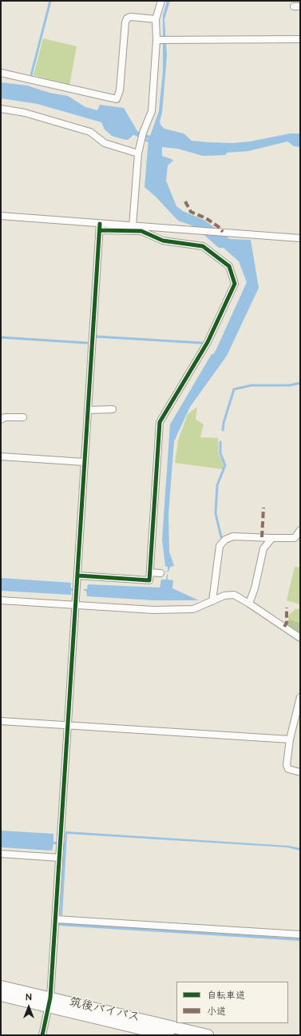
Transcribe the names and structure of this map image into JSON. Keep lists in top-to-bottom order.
{
  "streets": {
    "highway": ["筑後バイパス"]
  },
  "legend": ["自転車道", "小道"],
  "north": "top"
}
